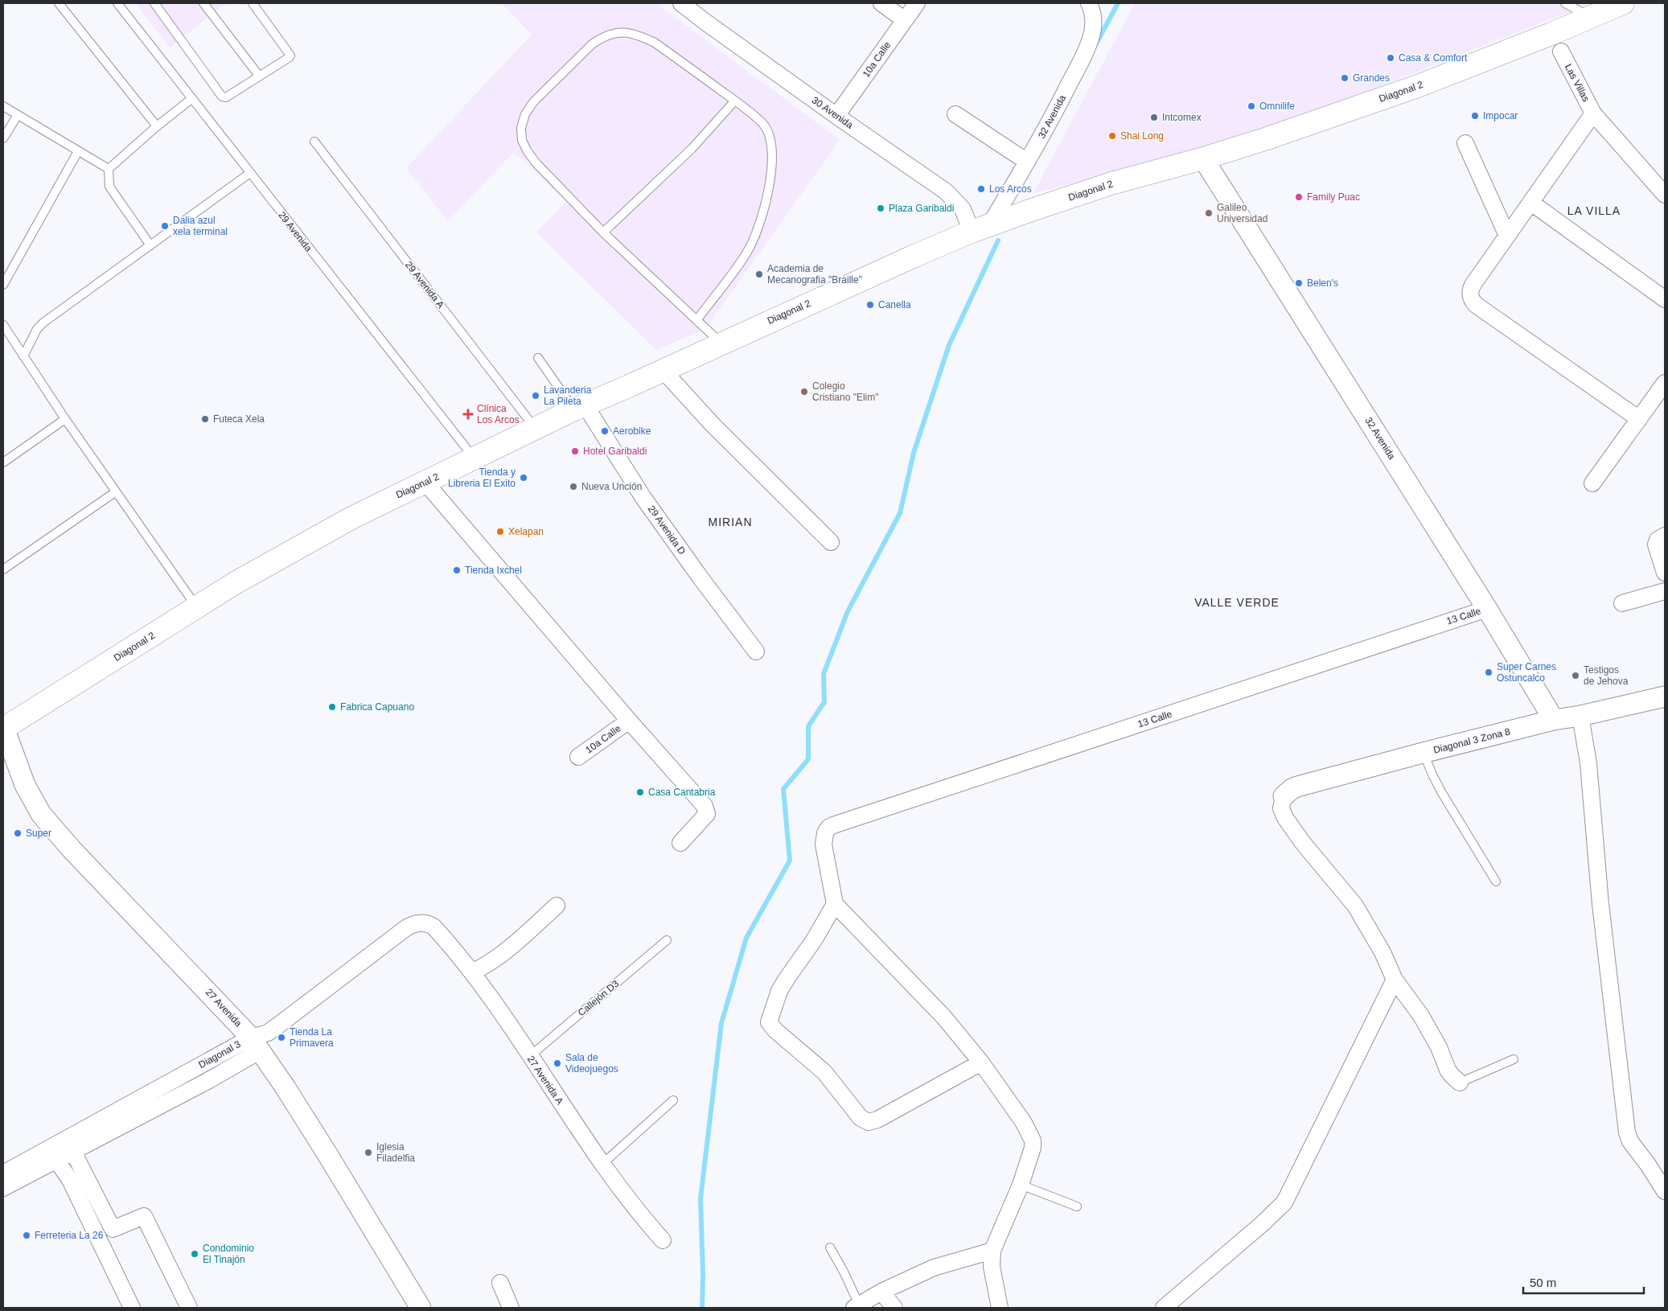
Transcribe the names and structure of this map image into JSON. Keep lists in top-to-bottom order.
{
  "streets": {
    "main road": ["Diagonal 2"],
    "street": [
      "10a Calle",
      "Las Villas",
      "30 Avenida",
      "32 Avenida",
      "29 Avenida D",
      "13 Calle",
      "Diagonal 3 Zona 8",
      "27 Avenida",
      "Diagonal 3",
      "27 Avenida A"
    ],
    "lane": ["29 Avenida", "29 Avenida A", "Callejón D3"]
  },
  "crossings": [
    ["10a Calle", "30 Avenida"],
    ["Diagonal 2", "30 Avenida"],
    ["Diagonal 2", "32 Avenida"],
    ["Diagonal 2", "29 Avenida"],
    ["Diagonal 2", "29 Avenida A"],
    ["Diagonal 2", "29 Avenida D"],
    ["Diagonal 2", "27 Avenida"],
    ["30 Avenida", "32 Avenida"],
    ["32 Avenida", "13 Calle"],
    ["32 Avenida", "Diagonal 3 Zona 8"],
    ["Callejón D3", "27 Avenida A"],
    ["27 Avenida", "Diagonal 3"],
    ["Diagonal 3", "27 Avenida A"]
  ],
  "districts": ["LA VILLA", "MIRIAN", "VALLE VERDE"],
  "places": {
    "other": [
      "Casa & Comfort",
      "Grandes",
      "Omnilife",
      "Impocar",
      "Intcomex",
      "Shai Long",
      "Los Arcos",
      "Family Puac",
      "Plaza Garibaldi",
      "Galileo Universidad",
      "Dalia azul xela terminal",
      "Academia de Mecanografia \"Braille\"",
      "Belen's",
      "Canella",
      "Colegio Cristiano \"Elim\"",
      "Lavanderia La Pileta",
      "Futeca Xela",
      "Aerobike",
      "Hotel Garibaldi",
      "Tienda y Libreria El Exito",
      "Nueva Unción",
      "Xelapan",
      "Tienda Ixchel",
      "Super Carnes Ostuncalco",
      "Testigos de Jehova",
      "Fabrica Capuano",
      "Casa Cantabria",
      "Super",
      "Tienda La Primavera",
      "Sala de Videojuegos",
      "Iglesia Filadelfia",
      "Ferreteria La 26",
      "Condominio El Tinajón"
    ],
    "health": ["Clínica Los Arcos"]
  },
  "scale_bar": "50 m"
}
